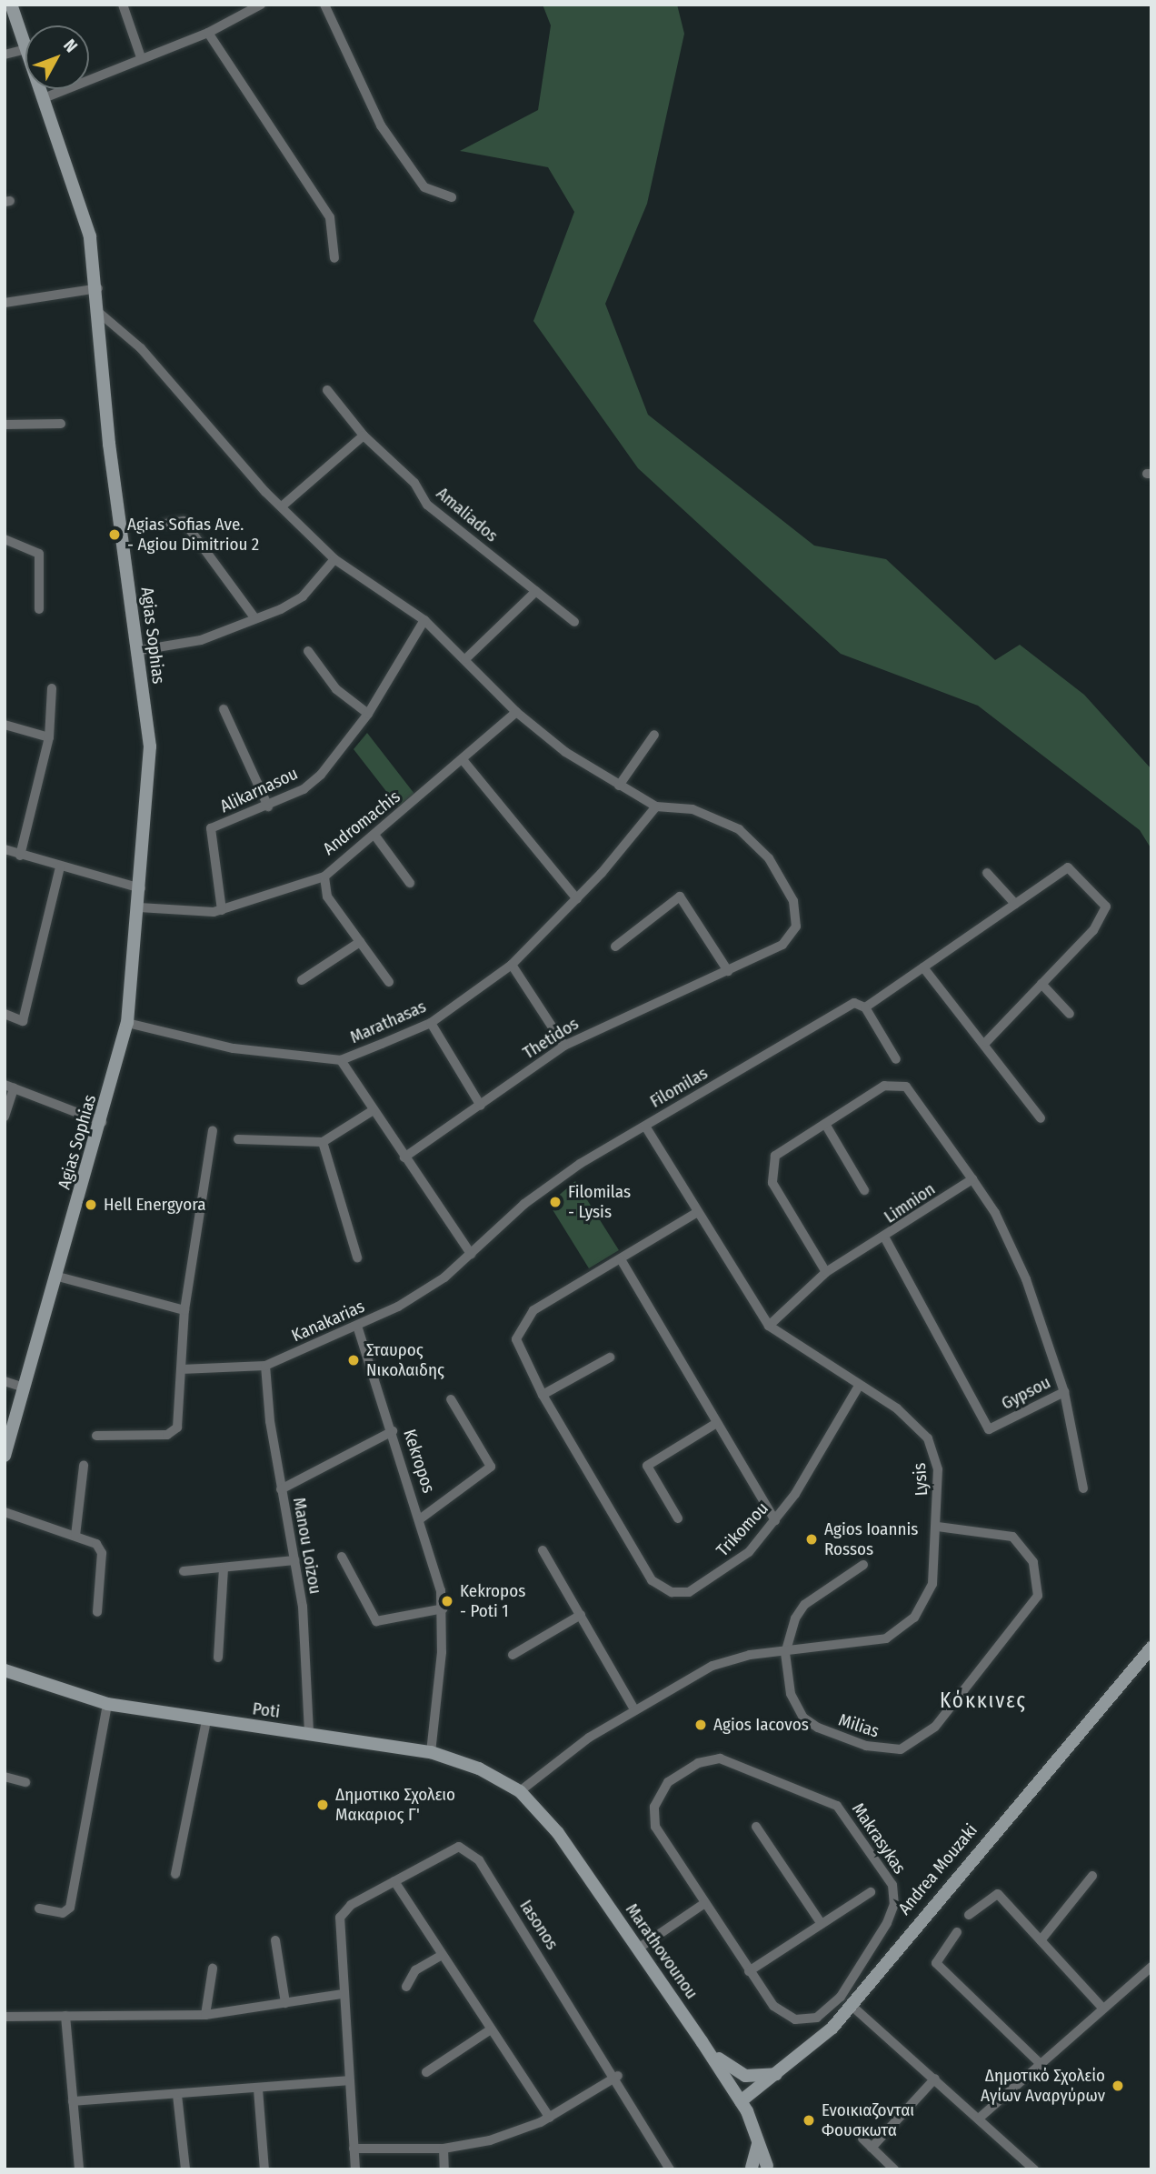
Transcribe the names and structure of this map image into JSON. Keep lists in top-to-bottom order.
{
  "streets": {
    "street": [
      "Amaliados",
      "Agias Sophias",
      "Alikarnasou",
      "Andromachis",
      "Marathasas",
      "Thetidos",
      "Filomilas",
      "Limnion",
      "Kanakarias",
      "Gypsou",
      "Kekropos",
      "Lysis",
      "Trikomou",
      "Manou Loizou",
      "Poti",
      "Milias",
      "Makrasykas",
      "Andrea Mouzaki",
      "Iasonos",
      "Marathovounou"
    ]
  },
  "crossings": [
    ["Agias Sophias", "Marathasas"],
    ["Marathasas", "Thetidos"],
    ["Filomilas", "Kanakarias"],
    ["Filomilas", "Lysis"],
    ["Limnion", "Gypsou"],
    ["Limnion", "Lysis"],
    ["Kanakarias", "Kekropos"],
    ["Kanakarias", "Manou Loizou"],
    ["Kekropos", "Poti"],
    ["Lysis", "Trikomou"],
    ["Lysis", "Poti"],
    ["Lysis", "Milias"],
    ["Lysis", "Marathovounou"],
    ["Manou Loizou", "Poti"],
    ["Poti", "Marathovounou"],
    ["Andrea Mouzaki", "Marathovounou"]
  ],
  "districts": ["Κόκκινες"],
  "places": [
    "Agias Sofias Ave. - Agiou Dimitriou 2",
    "Filomilas - Lysis",
    "Hell Energyora",
    "Σταυρος Νικολαιδης",
    "Agios Ioannis Rossos",
    "Kekropos - Poti 1",
    "Agios Iacovos",
    "Δημοτικο Σχολειο Μακαριος Γ'",
    "Δημοτικό Σχολείο Αγίων Αναργύρων",
    "Ενοικιαζονται Φουσκωτα"
  ],
  "north": "top right"
}
